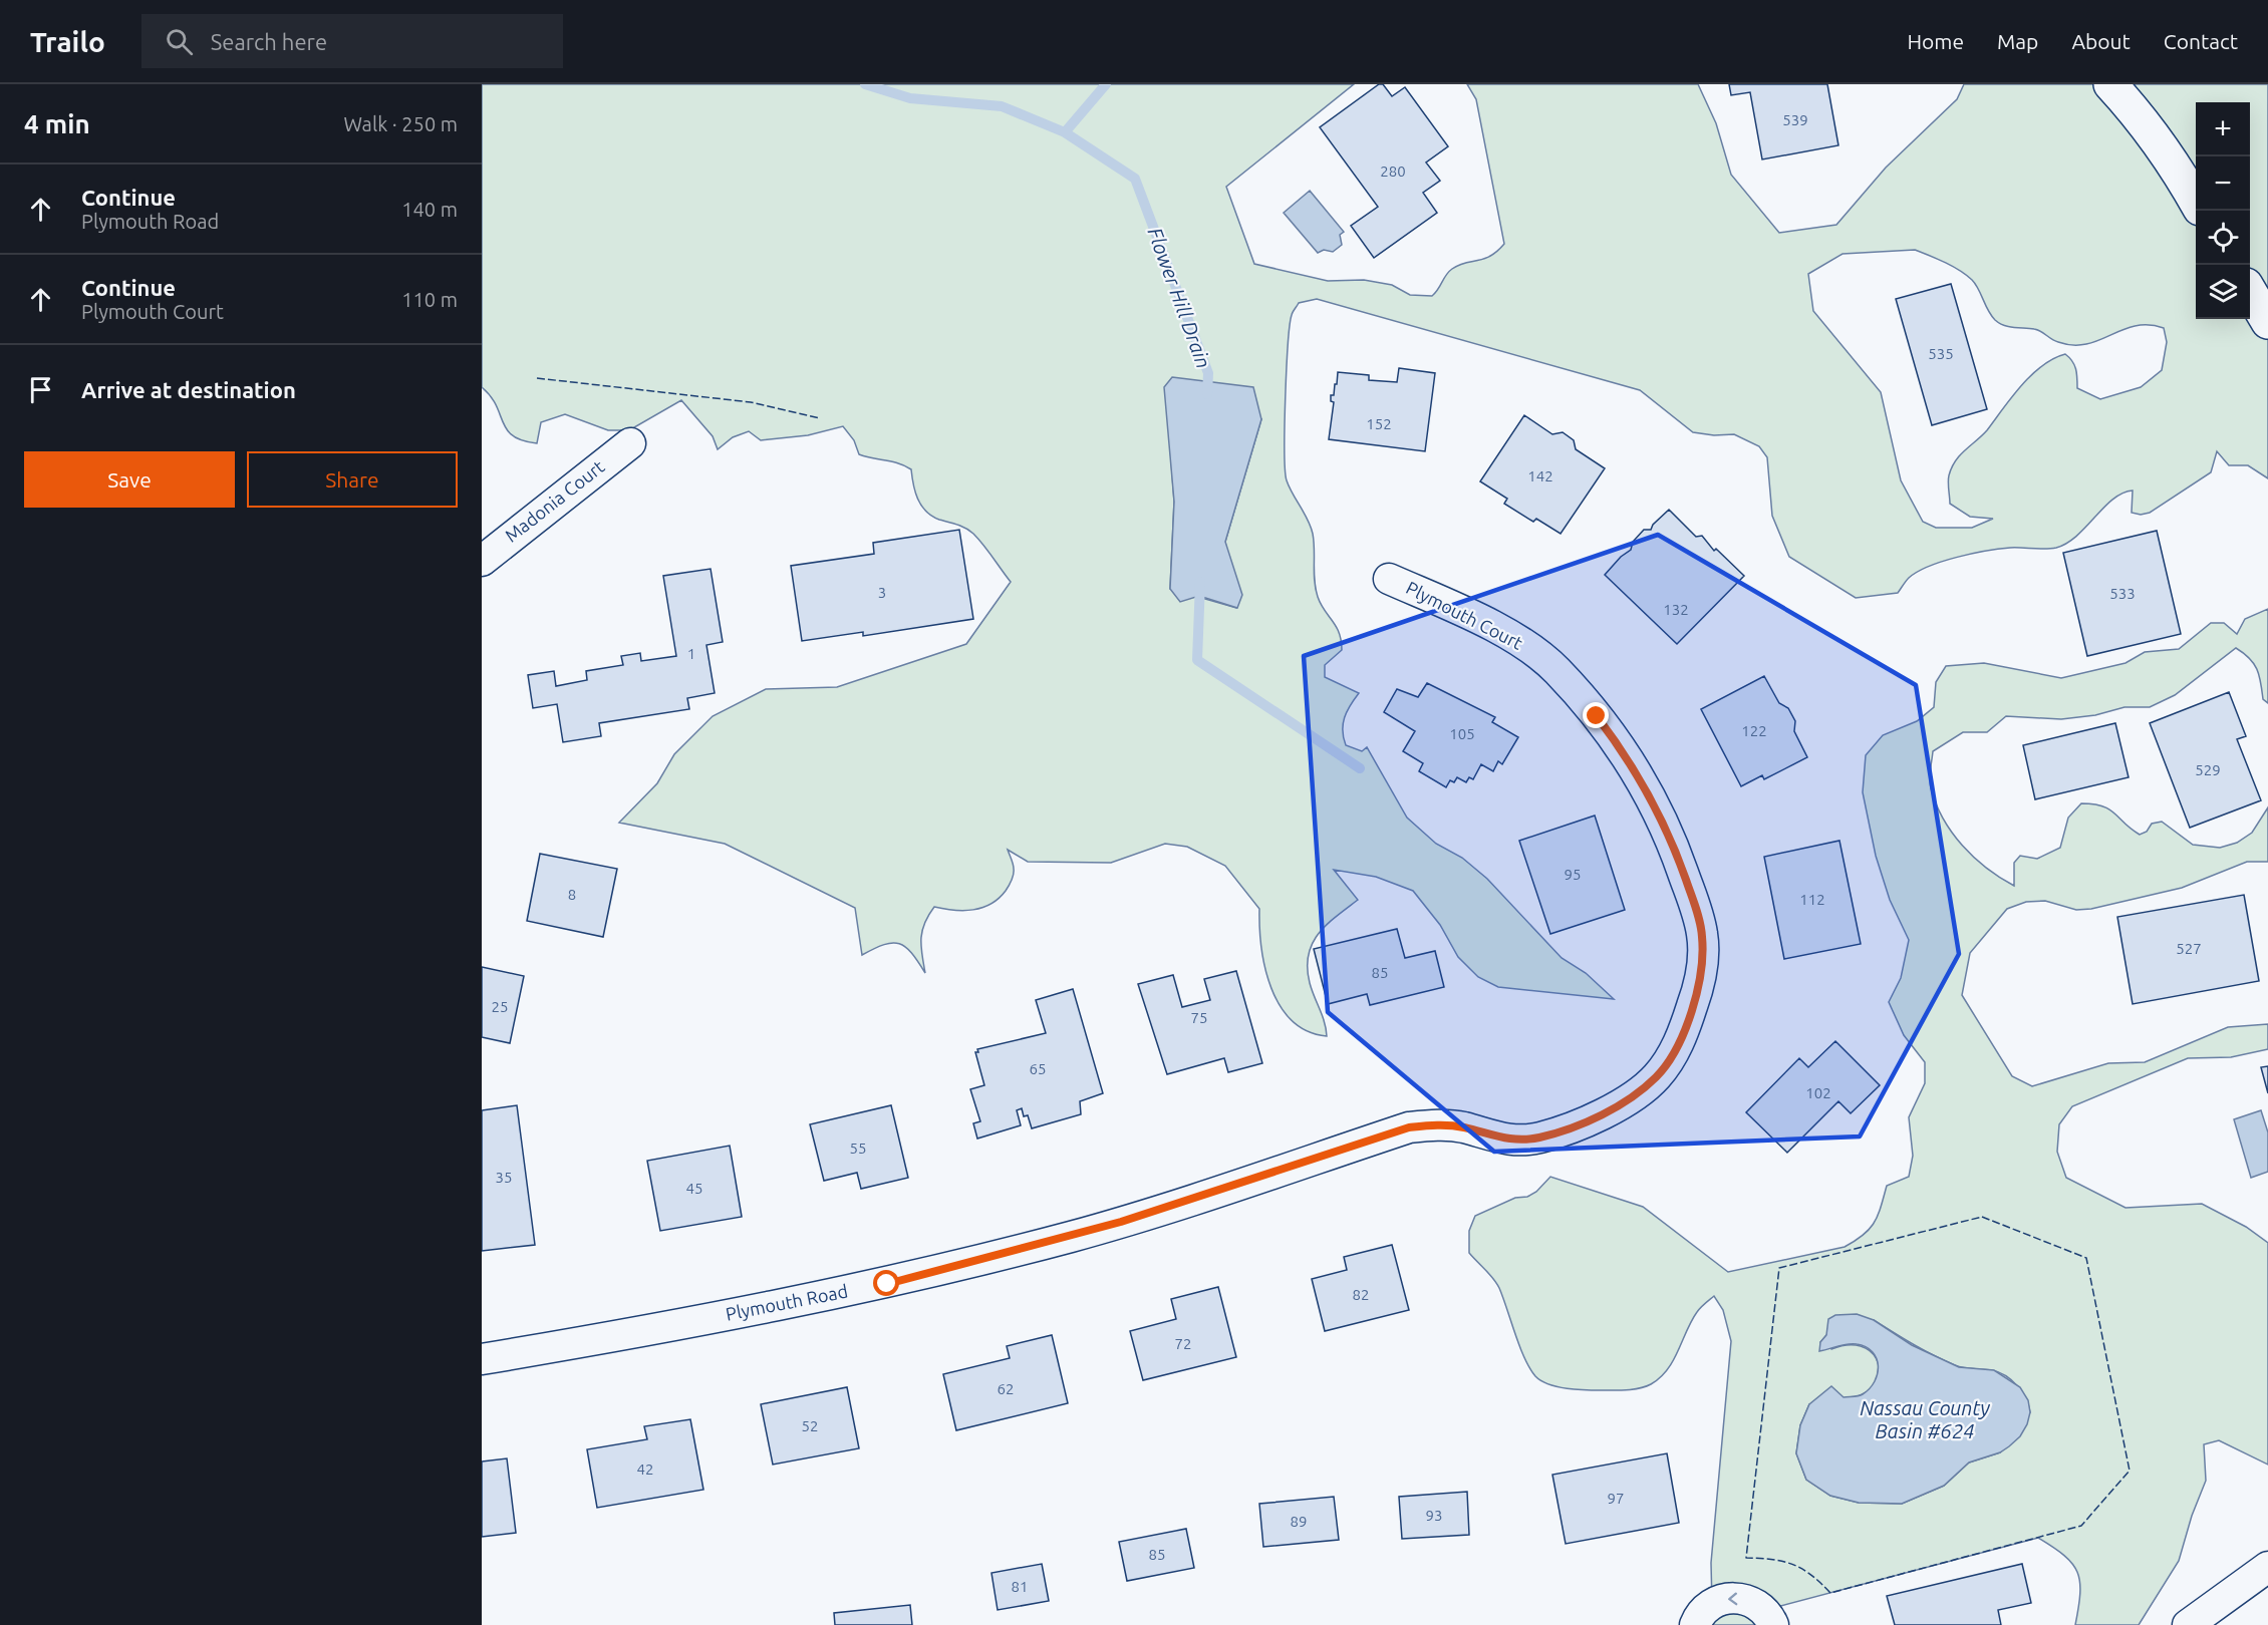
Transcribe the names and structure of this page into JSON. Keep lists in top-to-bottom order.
{
  "streets": {
    "street": ["Madonia Court", "Plymouth Court", "Plymouth Road"]
  },
  "crossings": [
    ["Plymouth Court", "Plymouth Road"]
  ],
  "water": ["Flower Hill Drain", "Nassau County Basin #624"],
  "house_numbers": [
    "539",
    "280",
    "535",
    "152",
    "142",
    "3",
    "533",
    "132",
    "1",
    "122",
    "105",
    "529",
    "95",
    "8",
    "112",
    "527",
    "85",
    "25",
    "75",
    "65",
    "102",
    "55",
    "35",
    "45",
    "82",
    "72",
    "62",
    "52",
    "42",
    "97",
    "93",
    "89",
    "85",
    "81"
  ],
  "page": {
    "header": "Trailo",
    "search": "Search here",
    "nav": [
      "Home",
      "Map",
      "About",
      "Contact"
    ],
    "heading": ["4 min", "Walk · 250 m"],
    "map_buttons": ["+", "−"],
    "list": [
      ["Continue", "Plymouth Road", "140 m"],
      ["Continue", "Plymouth Court", "110 m"],
      "Arrive at destination"
    ],
    "buttons": ["Save", "Share"]
  }
}
